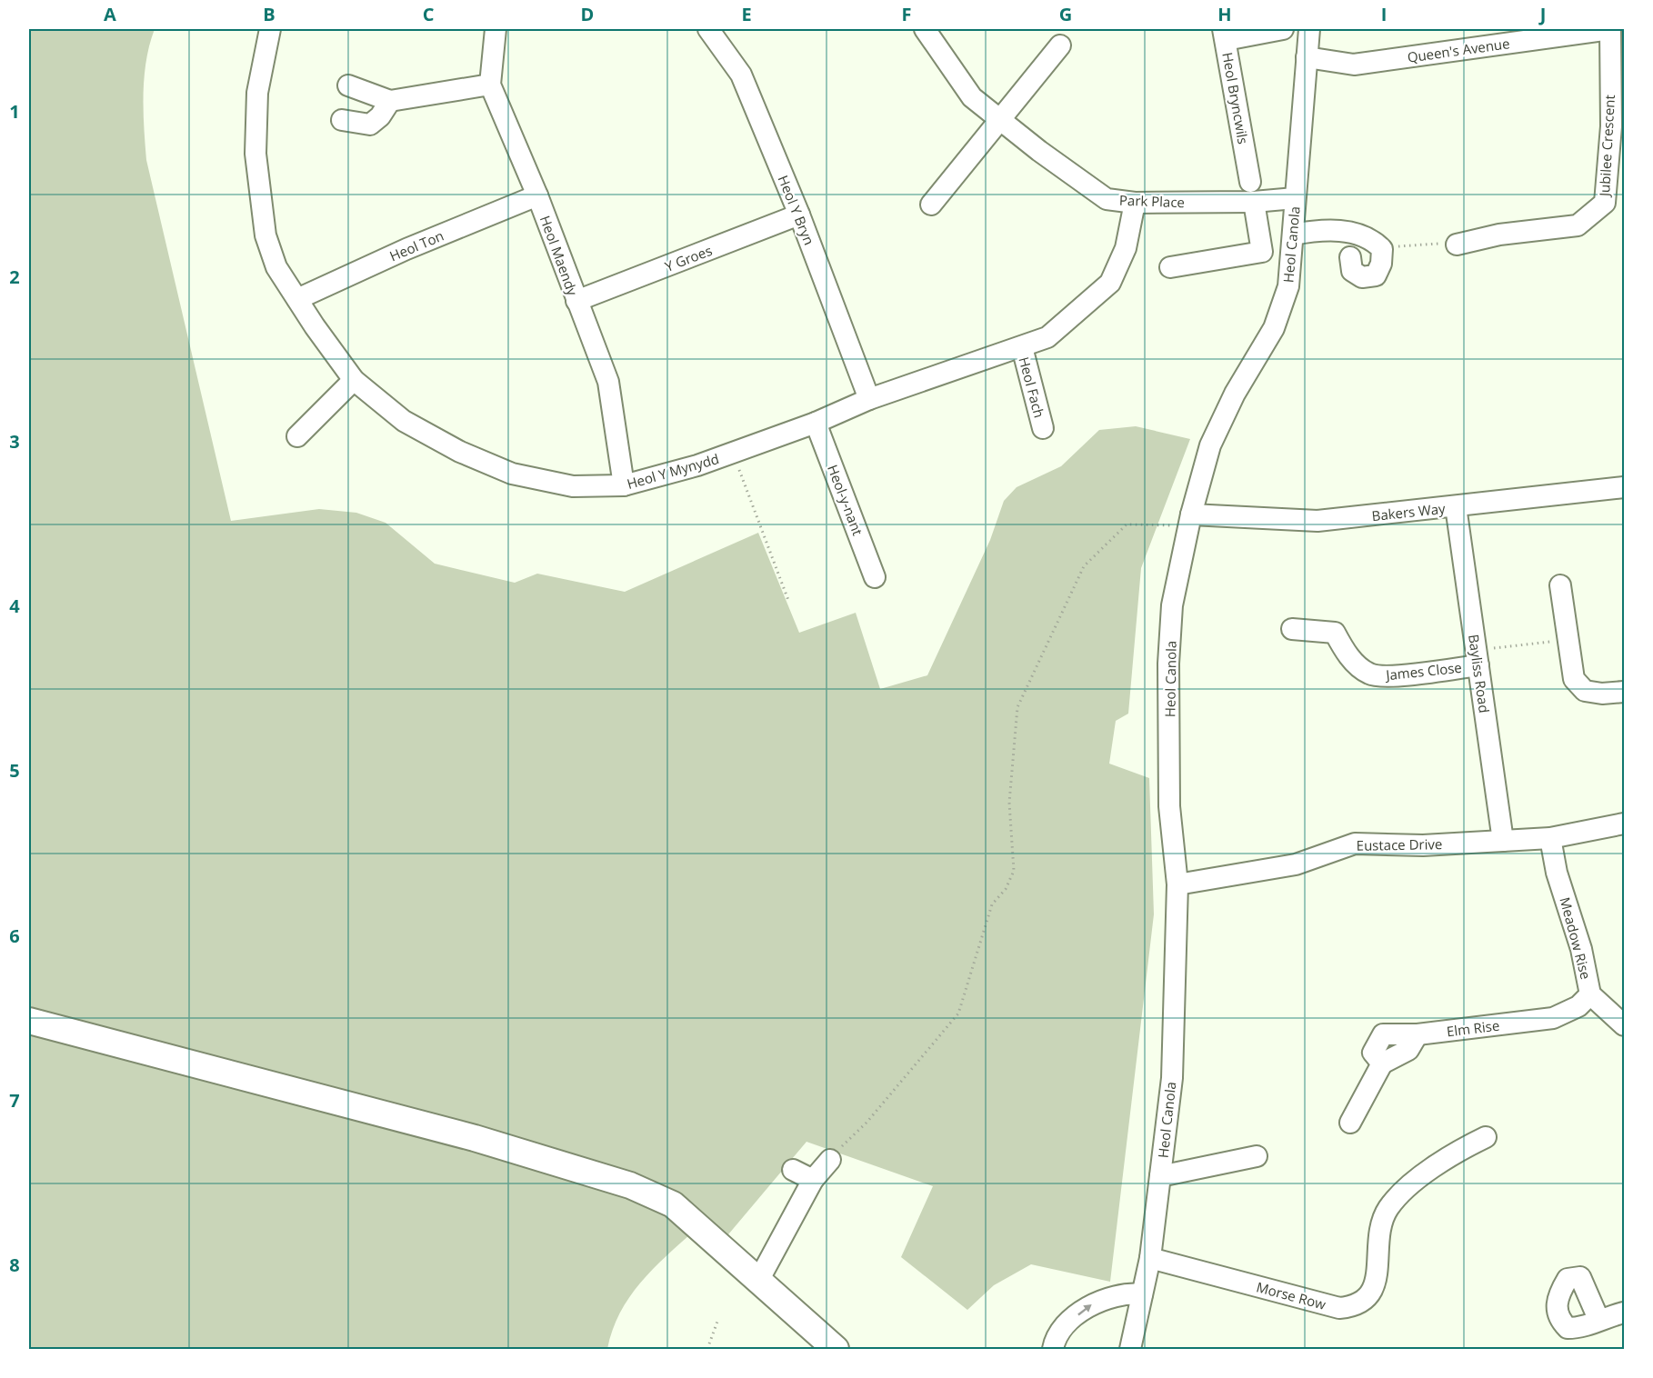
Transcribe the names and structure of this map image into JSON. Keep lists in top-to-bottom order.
{
  "streets": {
    "street": [
      "Queen's Avenue",
      "Heol Bryncwils",
      "Jubilee Crescent",
      "Park Place",
      "Heol Y Bryn",
      "Heol Canola",
      "Heol Ton",
      "Heol Maendy",
      "Y Groes",
      "Heol Fach",
      "Heol Y Mynydd",
      "Heol-y-nant",
      "Bakers Way",
      "James Close",
      "Bayliss Road",
      "Eustace Drive",
      "Meadow Rise",
      "Elm Rise",
      "Morse Row"
    ]
  },
  "crossings": [
    ["Queen's Avenue", "Jubilee Crescent"],
    ["Queen's Avenue", "Heol Canola"],
    ["Heol Bryncwils", "Park Place"],
    ["Park Place", "Heol Canola"],
    ["Park Place", "Heol Y Mynydd"],
    ["Heol Y Bryn", "Y Groes"],
    ["Heol Y Bryn", "Heol Y Mynydd"],
    ["Heol Canola", "Bakers Way"],
    ["Heol Canola", "Eustace Drive"],
    ["Heol Canola", "Morse Row"],
    ["Heol Ton", "Heol Maendy"],
    ["Heol Ton", "Heol Y Mynydd"],
    ["Heol Maendy", "Y Groes"],
    ["Heol Maendy", "Heol Y Mynydd"],
    ["Heol Fach", "Heol Y Mynydd"],
    ["Heol Y Mynydd", "Heol-y-nant"],
    ["Bakers Way", "Bayliss Road"],
    ["James Close", "Bayliss Road"],
    ["Bayliss Road", "Eustace Drive"],
    ["Eustace Drive", "Meadow Rise"],
    ["Meadow Rise", "Elm Rise"]
  ],
  "grid": {
    "columns": [
      "A",
      "B",
      "C",
      "D",
      "E",
      "F",
      "G",
      "H",
      "I",
      "J"
    ],
    "rows": [
      "1",
      "2",
      "3",
      "4",
      "5",
      "6",
      "7",
      "8"
    ]
  }
}
